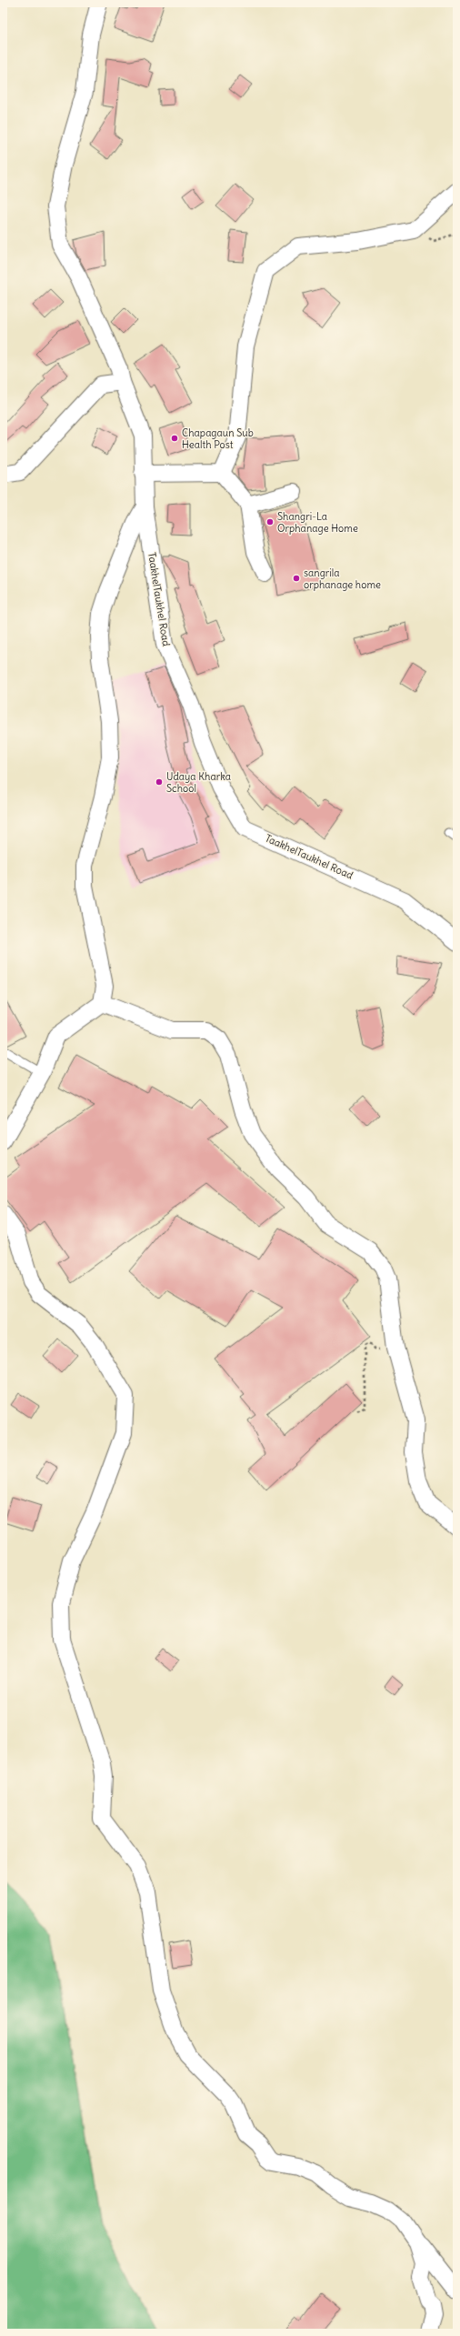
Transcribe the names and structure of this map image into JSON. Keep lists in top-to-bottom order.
{
  "streets": {
    "street": ["TaakhelTaukhel Road"]
  },
  "places": [
    "Chapagaun Sub Health Post",
    "Shangri-La Orphanage Home",
    "sangrila orphanage home",
    "Udaya Kharka School"
  ]
}
